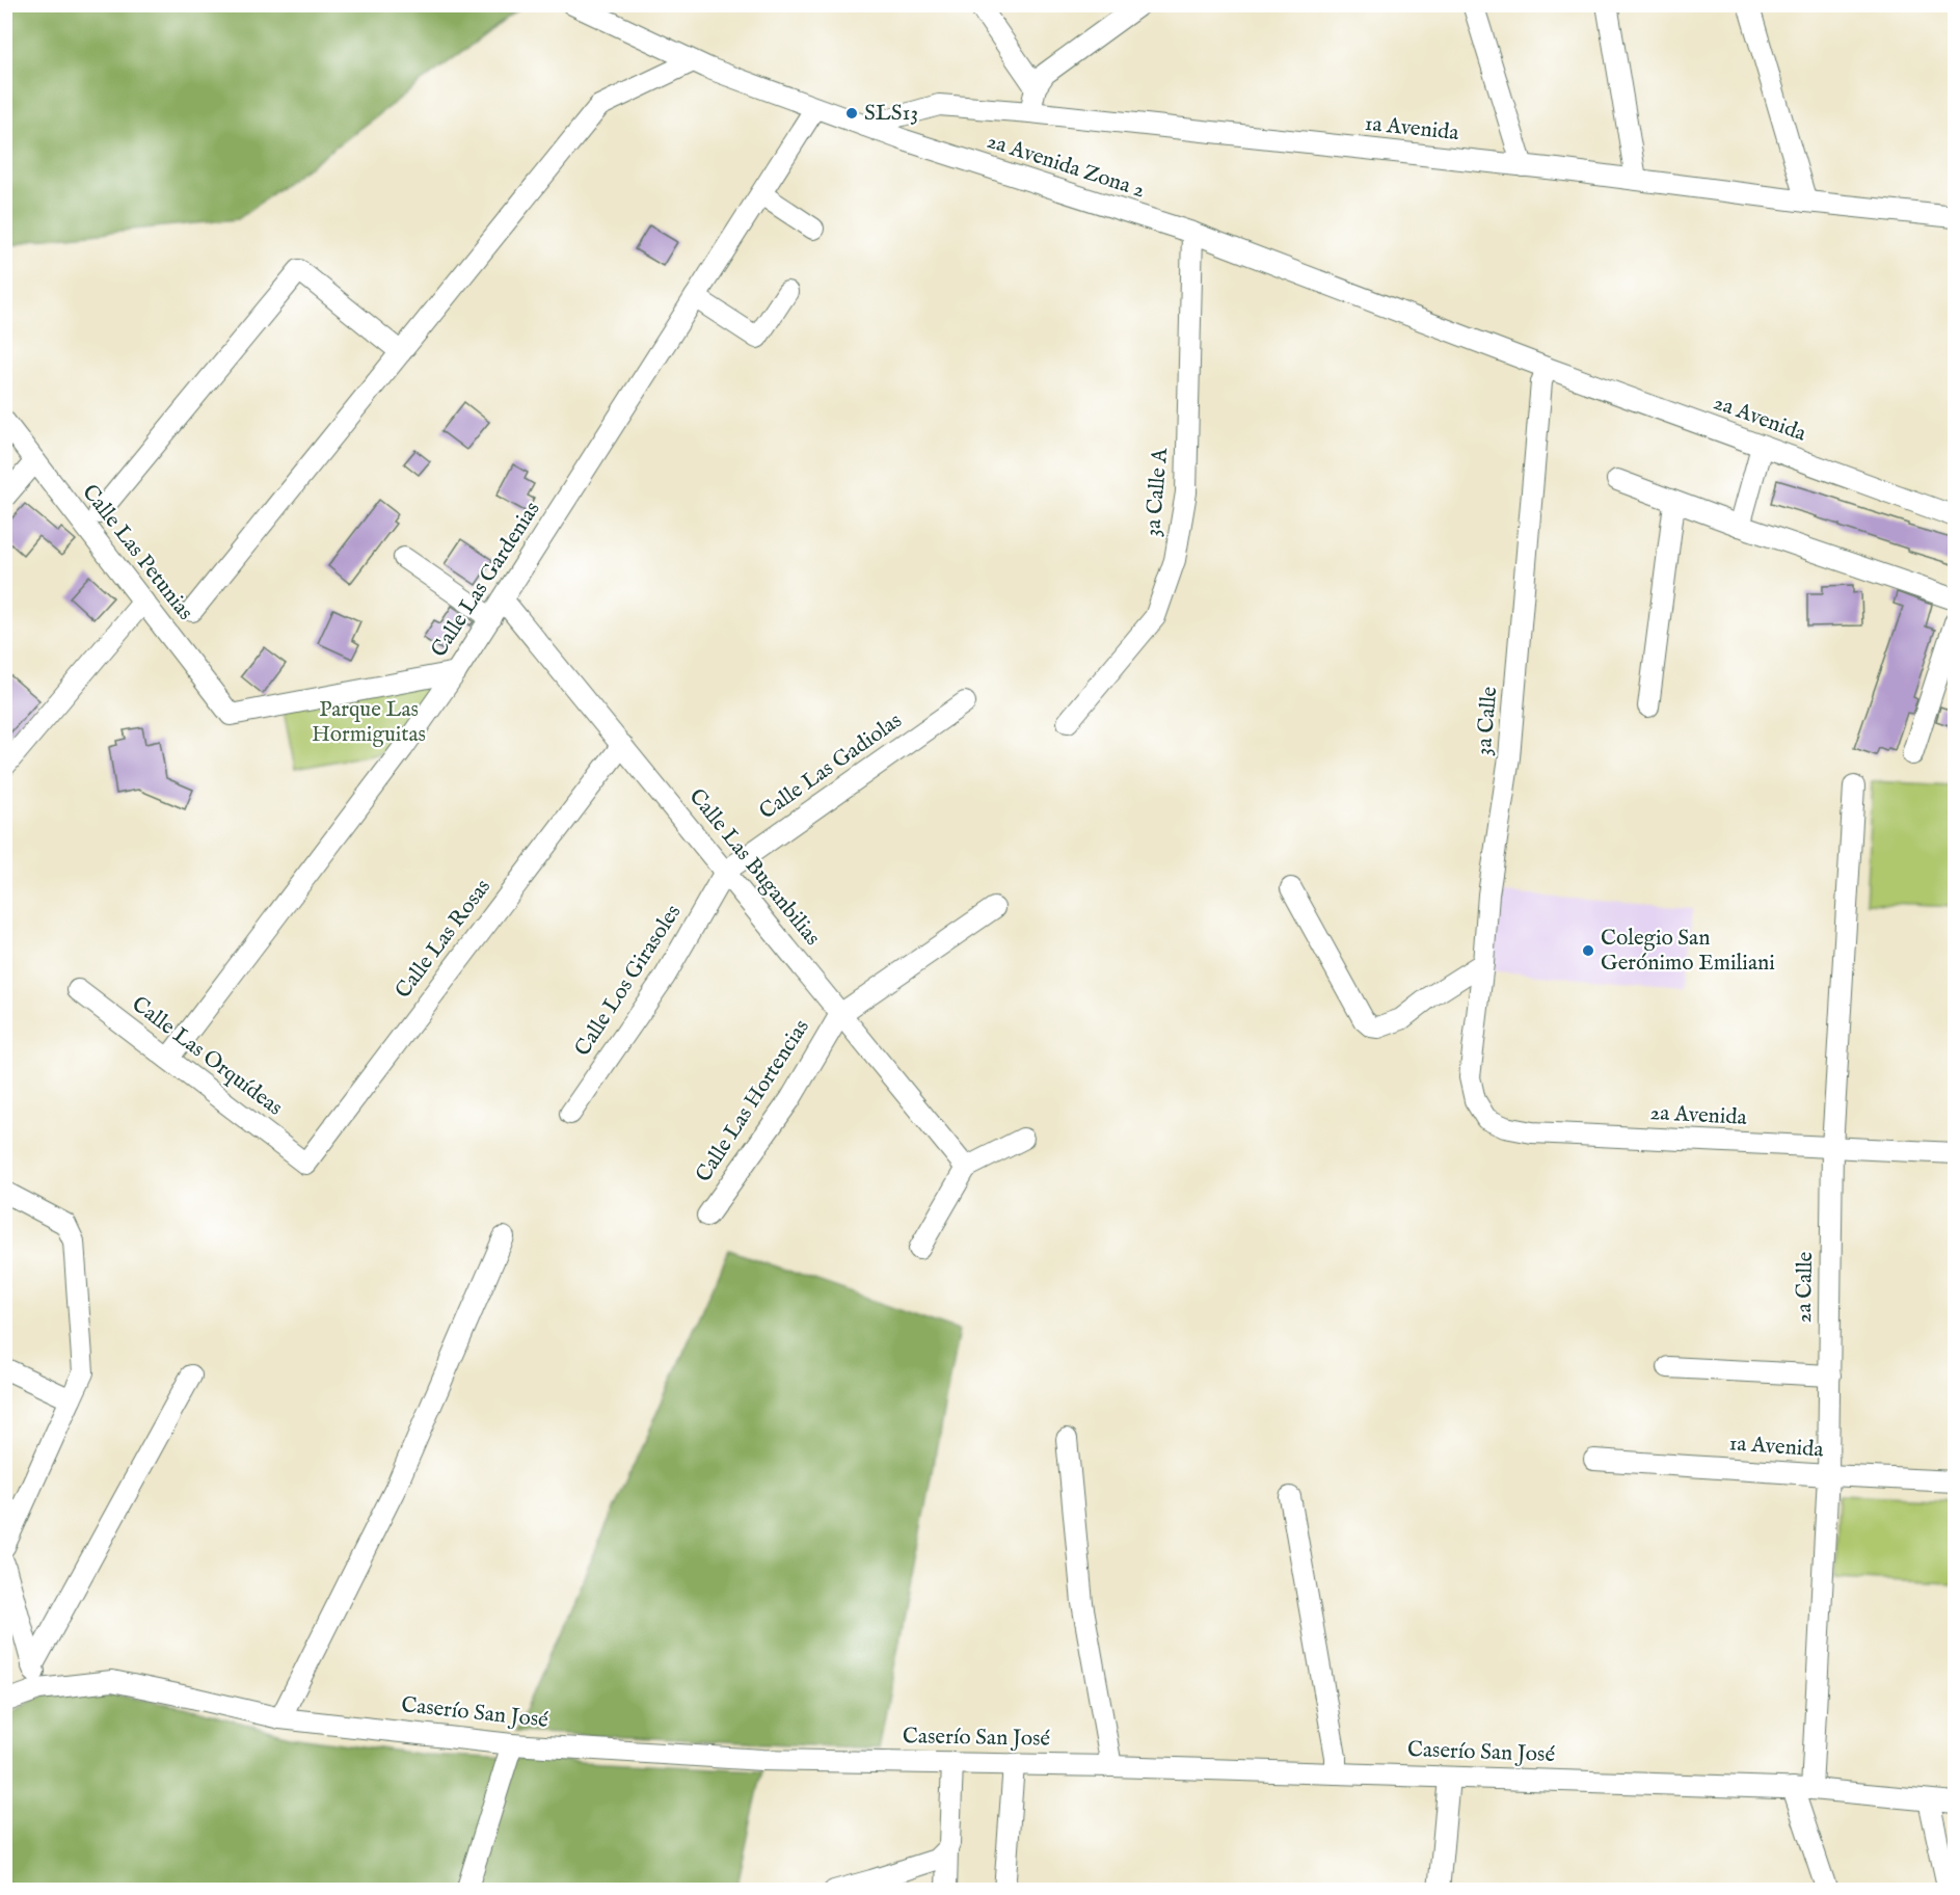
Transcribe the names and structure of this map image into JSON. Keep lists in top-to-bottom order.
{
  "streets": {
    "street": [
      "1a Avenida",
      "2a Avenida Zona 2",
      "2a Avenida",
      "3a Calle A",
      "Calle Las Petunias",
      "Calle Las Gardenias",
      "3a Calle",
      "Calle Las Gadiolas",
      "Calle Las Buganbilias",
      "Calle Las Rosas",
      "Calle Los Girasoles",
      "Calle Las Orquídeas",
      "Calle Las Hortencias",
      "2a Calle",
      "Caserío San José"
    ]
  },
  "crossings": [
    ["1a Avenida", "2a Avenida Zona 2"],
    ["1a Avenida", "2a Calle"],
    ["2a Avenida Zona 2", "2a Avenida"],
    ["2a Avenida Zona 2", "3a Calle A"],
    ["2a Avenida Zona 2", "Calle Las Gardenias"],
    ["2a Avenida Zona 2", "3a Calle"],
    ["2a Avenida", "3a Calle"],
    ["2a Avenida", "2a Calle"],
    ["Calle Las Petunias", "Calle Las Gardenias"],
    ["Calle Las Gardenias", "Calle Las Buganbilias"],
    ["Calle Las Gardenias", "Calle Las Orquídeas"],
    ["Calle Las Gadiolas", "Calle Las Buganbilias"],
    ["Calle Las Gadiolas", "Calle Los Girasoles"],
    ["Calle Las Buganbilias", "Calle Las Rosas"],
    ["Calle Las Buganbilias", "Calle Los Girasoles"],
    ["Calle Las Buganbilias", "Calle Las Hortencias"],
    ["Calle Las Rosas", "Calle Las Orquídeas"],
    ["2a Calle", "Caserío San José"]
  ],
  "parks": ["Parque Las Hormiguitas"],
  "places": ["SLS13", "Colegio San Gerónimo Emiliani"]
}
